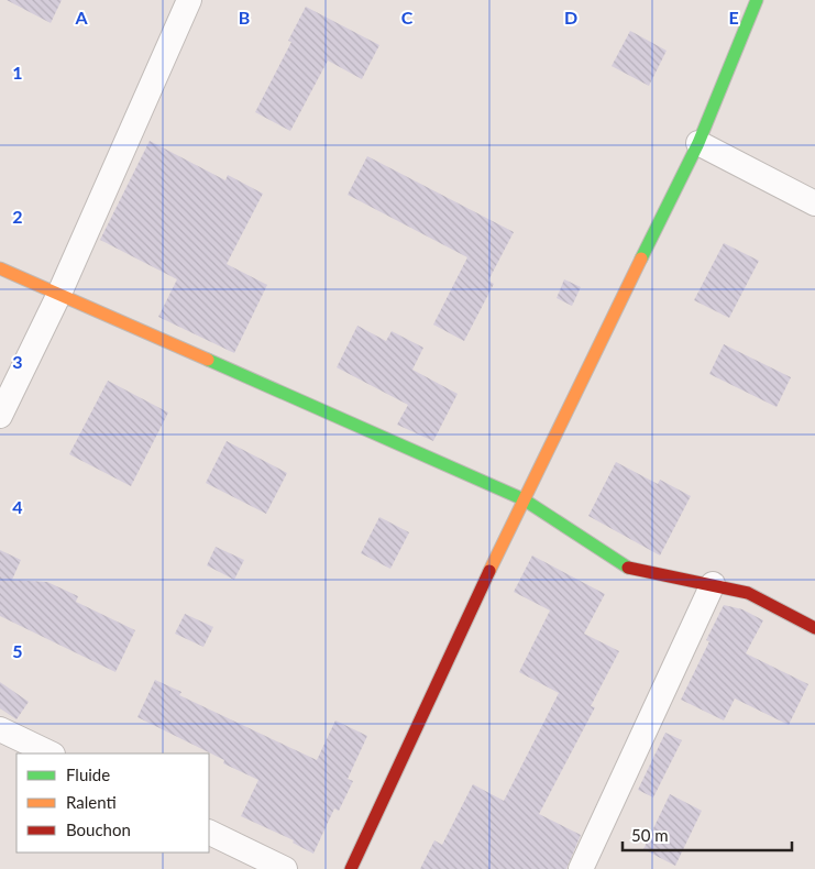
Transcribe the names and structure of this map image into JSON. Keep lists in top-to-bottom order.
{
  "legend": ["Fluide", "Ralenti", "Bouchon"],
  "scale_bar": "50 m",
  "grid": {
    "columns": [
      "A",
      "B",
      "C",
      "D",
      "E"
    ],
    "rows": [
      "1",
      "2",
      "3",
      "4",
      "5"
    ]
  }
}
